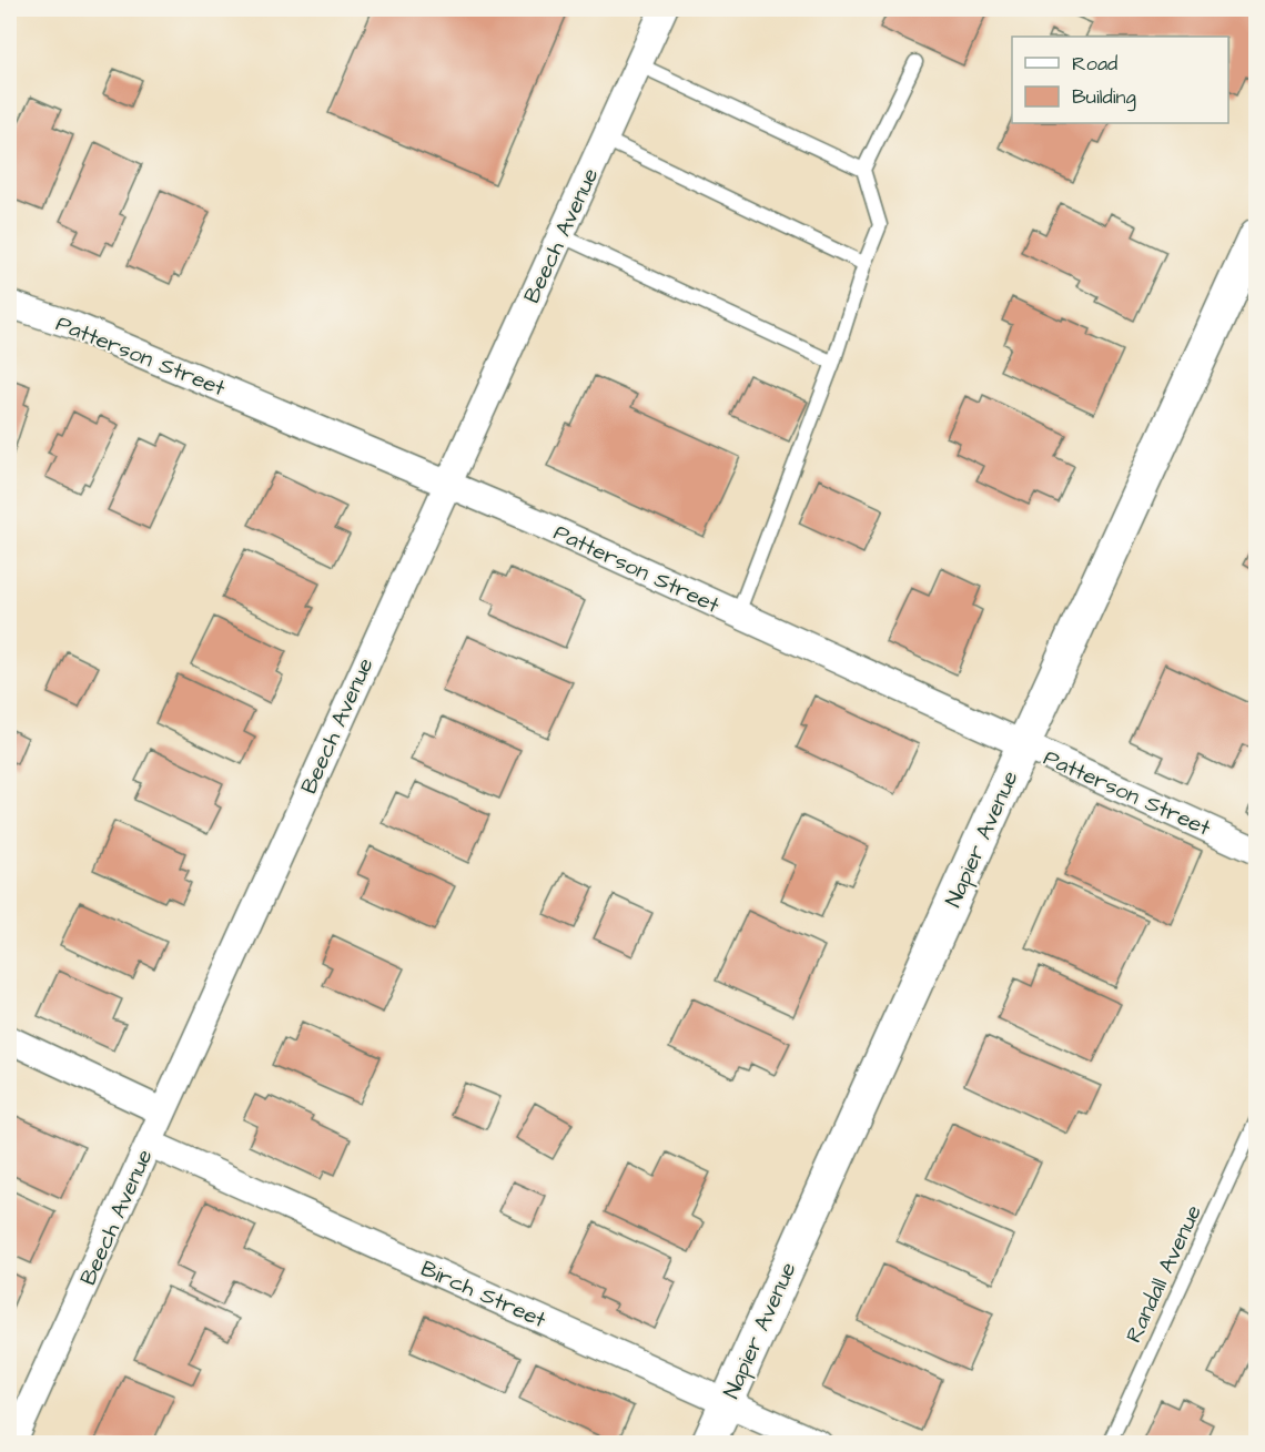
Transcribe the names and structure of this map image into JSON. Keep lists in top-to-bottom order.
{
  "streets": {
    "street": [
      "Beech Avenue",
      "Patterson Street",
      "Napier Avenue",
      "Birch Street"
    ],
    "lane": ["Randall Avenue"]
  },
  "crossings": [
    ["Beech Avenue", "Patterson Street"],
    ["Beech Avenue", "Birch Street"],
    ["Patterson Street", "Napier Avenue"],
    ["Napier Avenue", "Birch Street"]
  ],
  "legend": ["Road", "Building"]
}
